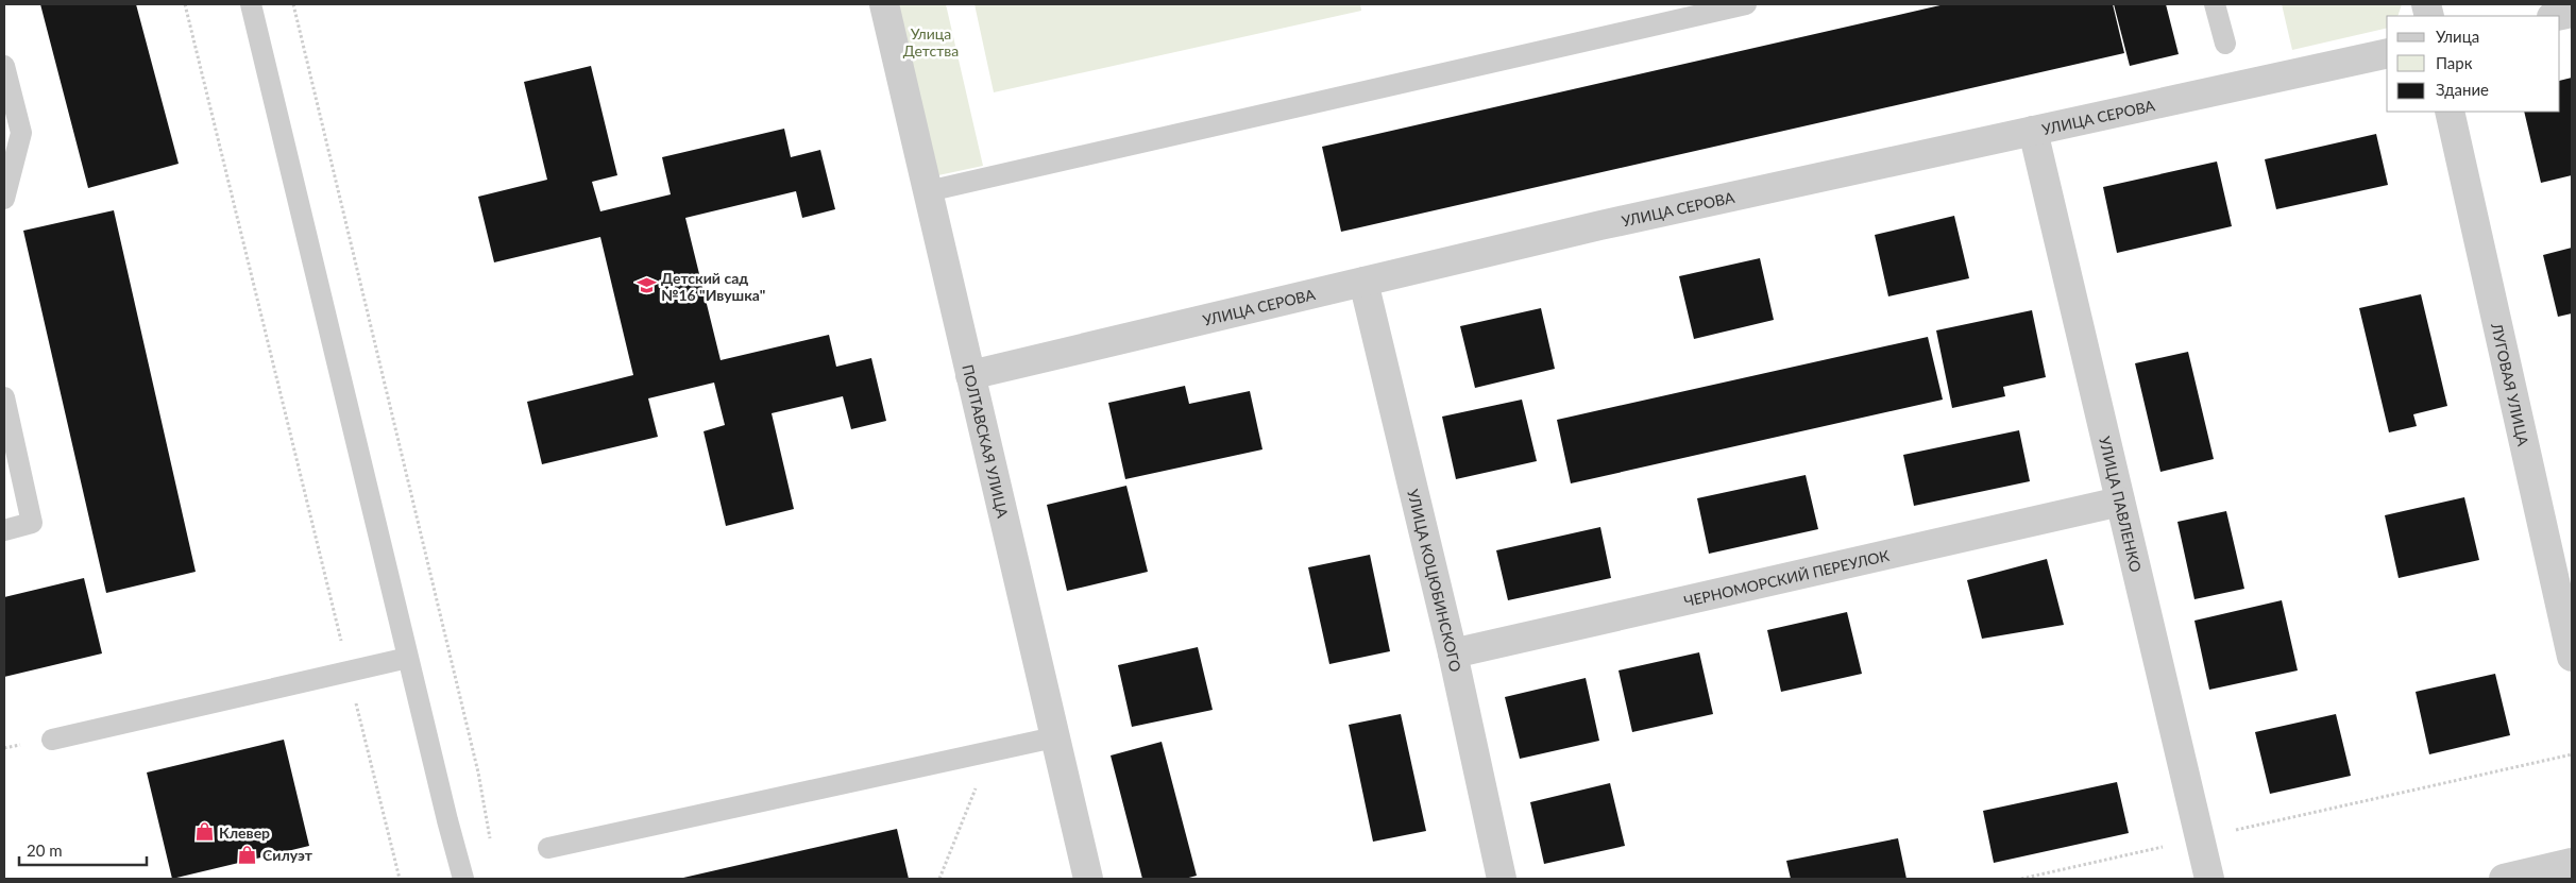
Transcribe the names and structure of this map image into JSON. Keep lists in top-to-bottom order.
{
  "streets": {
    "street": [
      "УЛИЦА СЕРОВА",
      "ЛУГОВАЯ УЛИЦА",
      "ПОЛТАВСКАЯ УЛИЦА",
      "УЛИЦА ПАВЛЕНКО",
      "ЧЕРНОМОРСКИЙ ПЕРЕУЛОК",
      "УЛИЦА КОЦЮБИНСКОГО"
    ]
  },
  "crossings": [
    ["УЛИЦА СЕРОВА", "ПОЛТАВСКАЯ УЛИЦА"],
    ["УЛИЦА СЕРОВА", "УЛИЦА ПАВЛЕНКО"],
    ["УЛИЦА СЕРОВА", "УЛИЦА КОЦЮБИНСКОГО"],
    ["УЛИЦА ПАВЛЕНКО", "ЧЕРНОМОРСКИЙ ПЕРЕУЛОК"],
    ["ЧЕРНОМОРСКИЙ ПЕРЕУЛОК", "УЛИЦА КОЦЮБИНСКОГО"]
  ],
  "parks": ["Улица Детства"],
  "places": {
    "school or university": ["Детский сад №16 \"Ивушка\""],
    "shop": ["Клевер", "Силуэт"]
  },
  "legend": ["Улица", "Парк", "Здание"],
  "scale_bar": "20 m"
}
